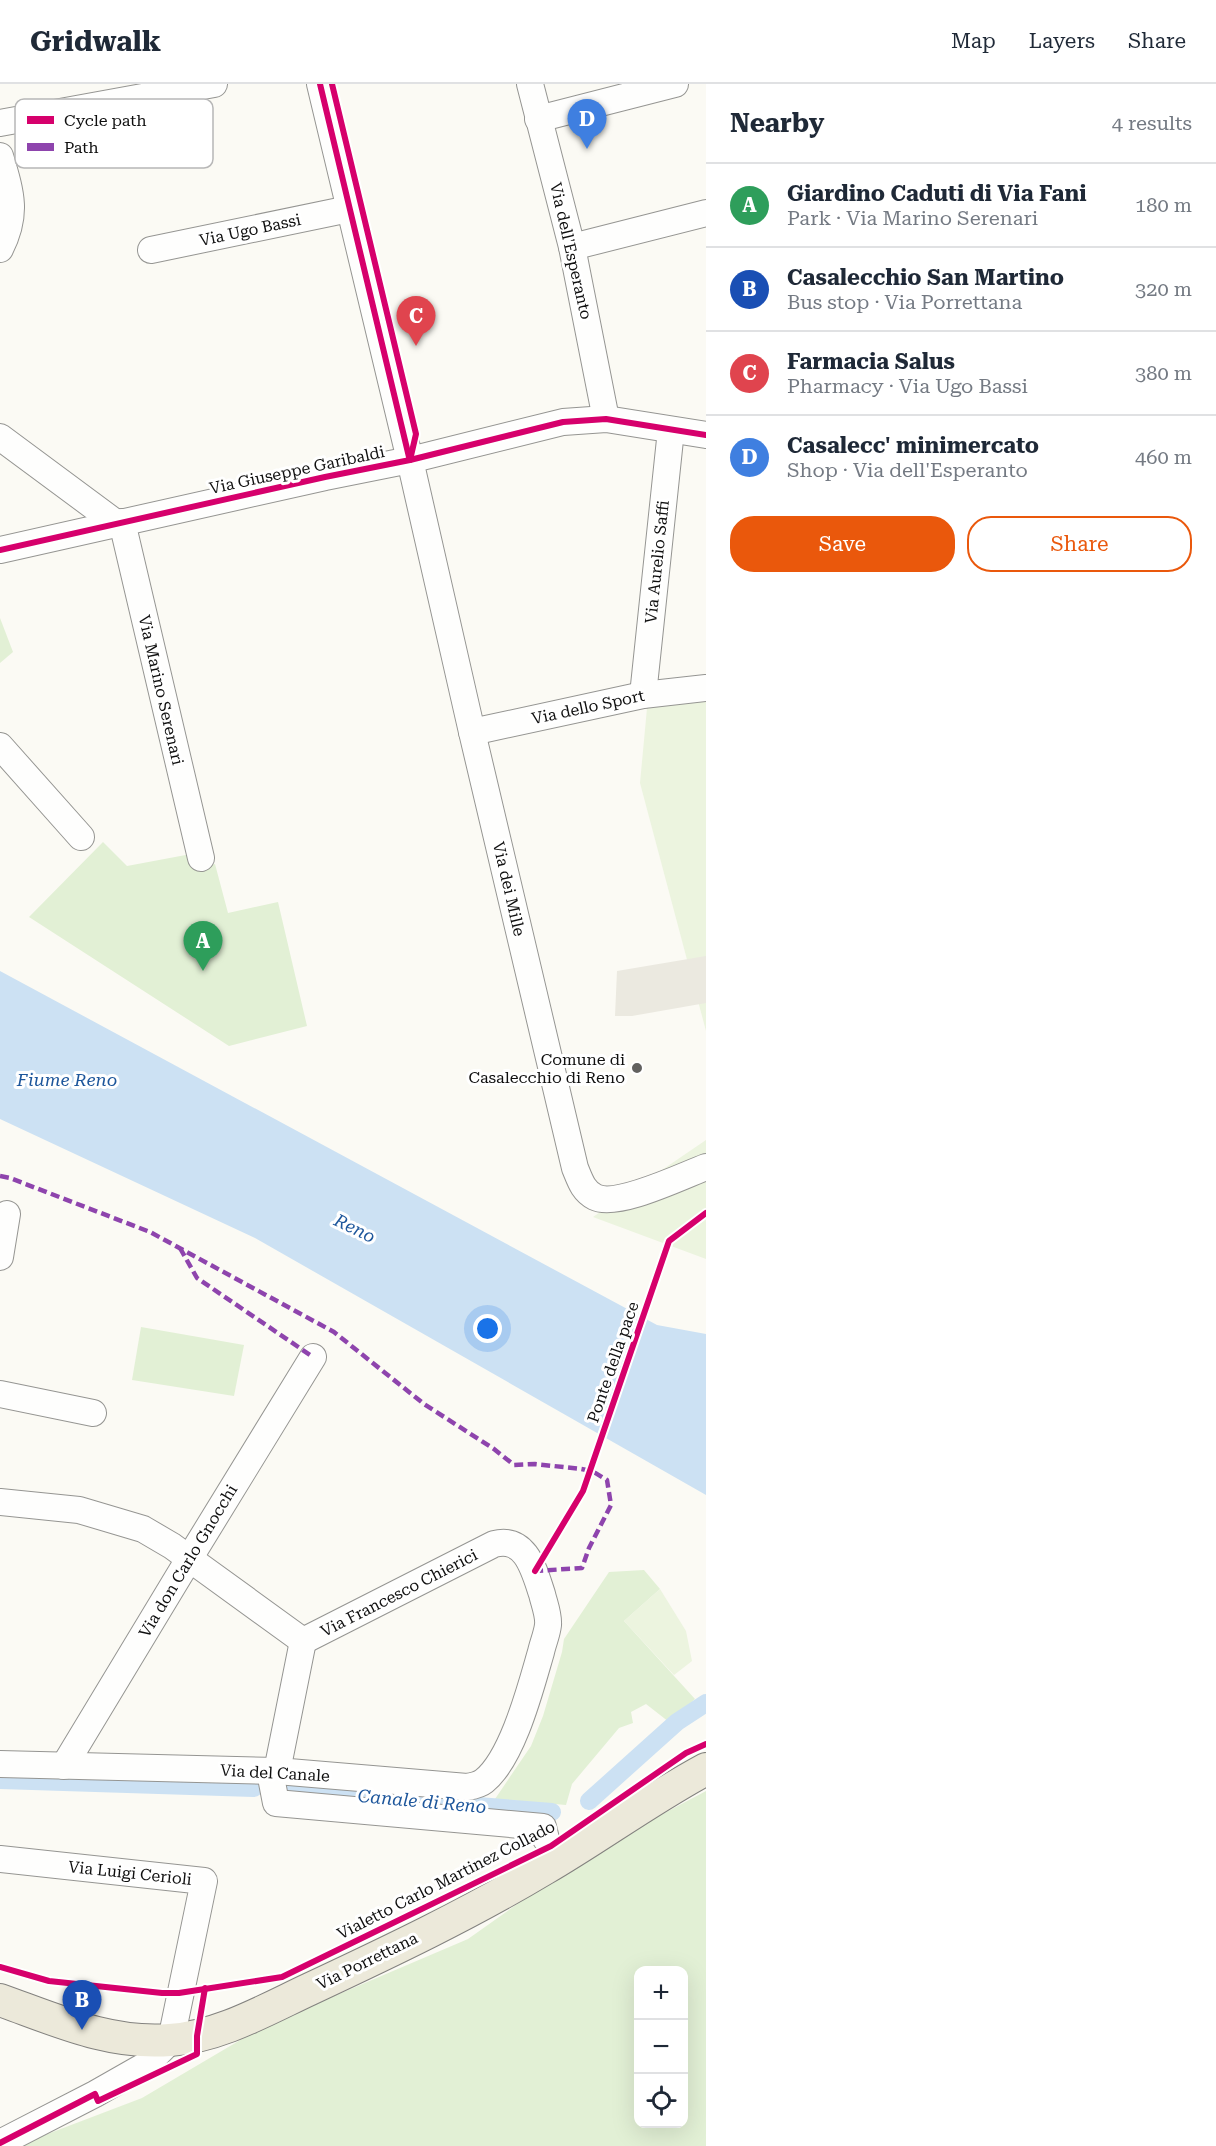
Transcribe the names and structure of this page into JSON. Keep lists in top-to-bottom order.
{
  "streets": {
    "main road": ["Via Porrettana"],
    "street": [
      "Via Ugo Bassi",
      "Via dell'Esperanto",
      "Via Giuseppe Garibaldi",
      "Via Aurelio Saffi",
      "Via Marino Serenari",
      "Via dello Sport",
      "Via dei Mille",
      "Via don Carlo Gnocchi",
      "Via Francesco Chierici",
      "Via del Canale",
      "Via Luigi Cerioli"
    ],
    "cycle path": ["Ponte della pace", "Vialetto Carlo Martinez Collado"]
  },
  "crossings": [
    ["Via dell'Esperanto", "Via Giuseppe Garibaldi"],
    ["Via Giuseppe Garibaldi", "Via Aurelio Saffi"],
    ["Via Giuseppe Garibaldi", "Via Marino Serenari"],
    ["Via Giuseppe Garibaldi", "Via dei Mille"],
    ["Via Aurelio Saffi", "Via dello Sport"],
    ["Via dello Sport", "Via dei Mille"],
    ["Via don Carlo Gnocchi", "Via del Canale"],
    ["Via Francesco Chierici", "Via del Canale"],
    ["Via Luigi Cerioli", "Via Porrettana"]
  ],
  "water": ["Fiume Reno", "Reno", "Canale di Reno"],
  "places": ["Comune di Casalecchio di Reno"],
  "legend": ["Cycle path", "Path"],
  "page": {
    "header": "Gridwalk",
    "nav": ["Map", "Layers", "Share"],
    "heading": ["Nearby", "4 results"],
    "pins": [
      "D",
      "C",
      "A",
      "B"
    ],
    "list": [
      {
        "mark": "A",
        "name": "Giardino Caduti di Via Fani",
        "note": "Park · Via Marino Serenari",
        "value": "180 m"
      },
      {
        "mark": "B",
        "name": "Casalecchio San Martino",
        "note": "Bus stop · Via Porrettana",
        "value": "320 m"
      },
      {
        "mark": "C",
        "name": "Farmacia Salus",
        "note": "Pharmacy · Via Ugo Bassi",
        "value": "380 m"
      },
      {
        "mark": "D",
        "name": "Casalecc' minimercato",
        "note": "Shop · Via dell'Esperanto",
        "value": "460 m"
      }
    ],
    "buttons": ["Save", "Share"],
    "map_buttons": ["+", "−"]
  }
}
